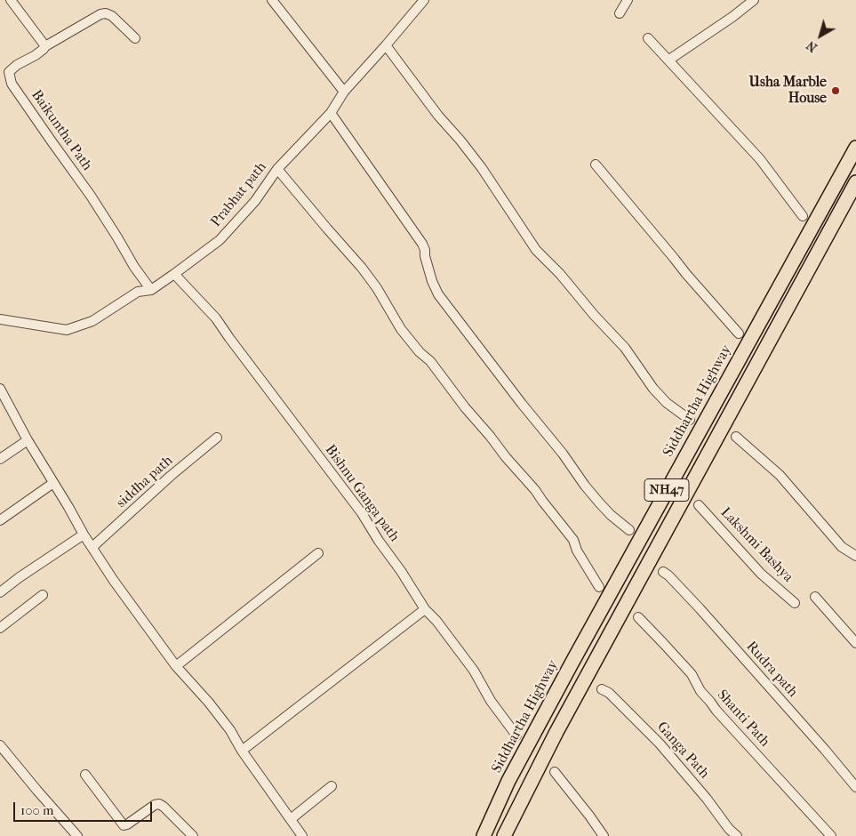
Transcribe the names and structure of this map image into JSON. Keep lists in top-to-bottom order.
{
  "streets": {
    "highway": ["Siddhartha Highway", "NH47"],
    "street": [
      "Baikuntha Path",
      "Prabhat path",
      "siddha path",
      "Bishnu Ganga path",
      "Lakshmi Bashya",
      "Rudra path",
      "Shanti Path",
      "Ganga Path"
    ]
  },
  "crossings": [
    ["Baikuntha Path", "Prabhat path"],
    ["Prabhat path", "Bishnu Ganga path"]
  ],
  "places": ["Usha Marble House"],
  "scale_bar": "100 m",
  "north": "bottom left"
}
